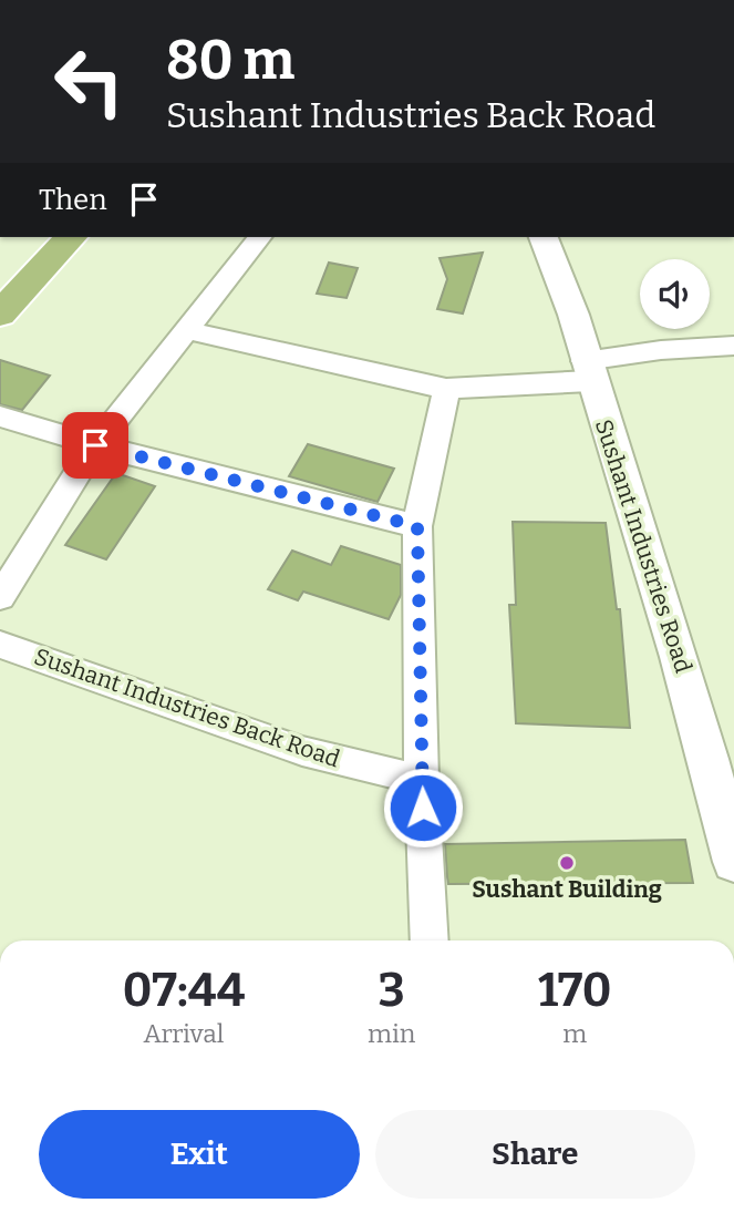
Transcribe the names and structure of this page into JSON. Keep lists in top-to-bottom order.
{
  "streets": {
    "street": ["Sushant Industries Road", "Sushant Industries Back Road"]
  },
  "places": ["Sushant Building"],
  "page": {
    "turn": ["80 m", "Sushant Industries Back Road"],
    "then": "Then",
    "eta": [
      "07:44",
      "Arrival",
      "3",
      "min",
      "170",
      "m"
    ],
    "buttons": ["Exit", "Share"]
  }
}
